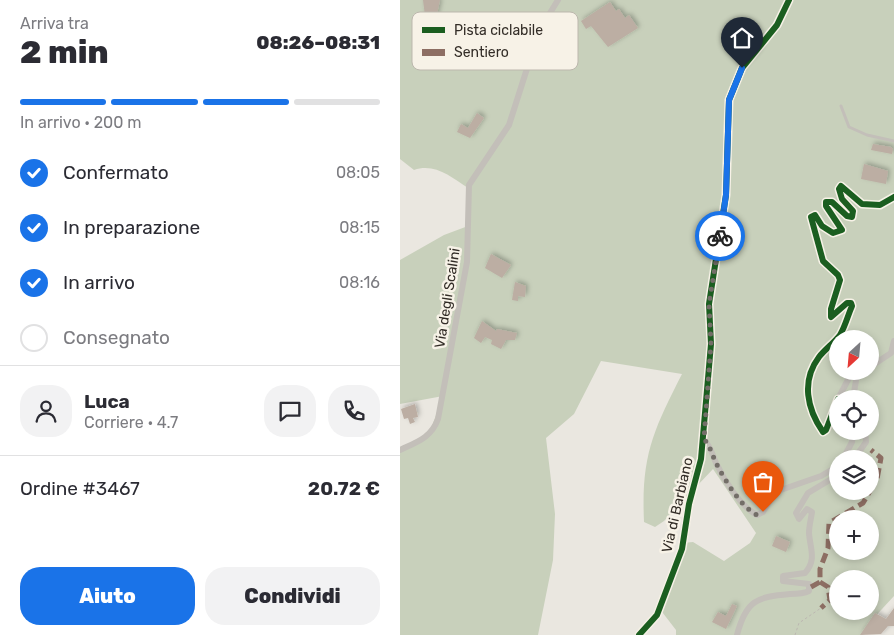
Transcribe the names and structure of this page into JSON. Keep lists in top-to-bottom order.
{
  "streets": {
    "street": ["Via degli Scalini", "Via di Barbiano"]
  },
  "legend": ["Pista ciclabile", "Sentiero"],
  "north": "bottom left",
  "page": {
    "heading": ["2 min", "Arriva tra", "08:26–08:31"],
    "panel": [
      "Luca",
      "Corriere · 4.7",
      "Ordine #3467",
      "20.72 €"
    ],
    "bar": "In arrivo · 200 m",
    "list": [
      ["Confermato", "08:05"],
      ["In preparazione", "08:15"],
      ["In arrivo", "08:16"],
      "Consegnato"
    ],
    "map_buttons": ["+", "−"],
    "buttons": ["Aiuto", "Condividi"]
  }
}
